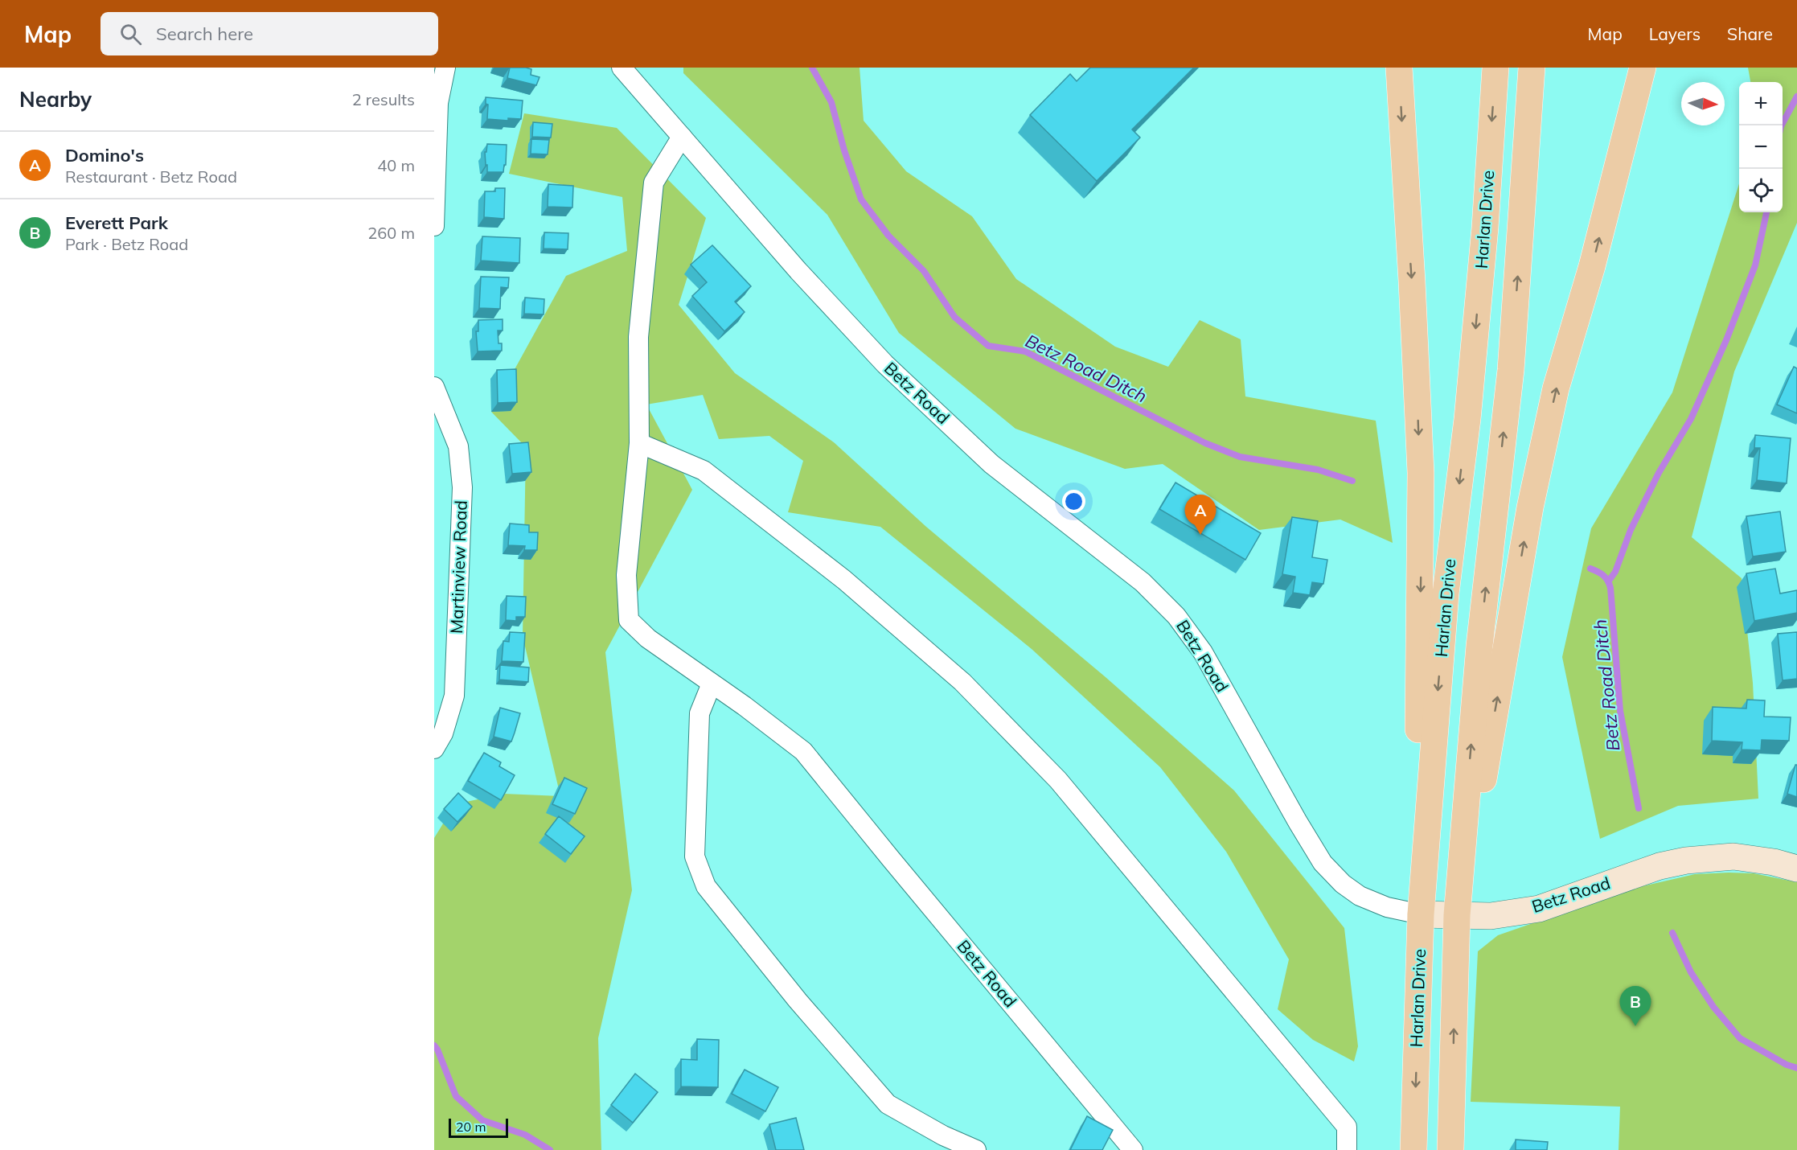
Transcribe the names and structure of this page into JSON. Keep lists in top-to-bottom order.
{
  "streets": {
    "main road": ["Harlan Drive"],
    "street": ["Betz Road", "Martinview Road"]
  },
  "crossings": [
    ["Harlan Drive", "Betz Road"]
  ],
  "water": ["Betz Road Ditch"],
  "scale_bar": "20 m",
  "north": "right",
  "page": {
    "header": "Map",
    "search": "Search here",
    "nav": ["Map", "Layers", "Share"],
    "heading": ["Nearby", "2 results"],
    "map_buttons": ["+", "−"],
    "list": [
      {
        "mark": "A",
        "name": "Domino's",
        "note": "Restaurant · Betz Road",
        "value": "40 m"
      },
      {
        "mark": "B",
        "name": "Everett Park",
        "note": "Park · Betz Road",
        "value": "260 m"
      }
    ],
    "pins": ["A", "B"],
    "scale": "20 m"
  }
}
